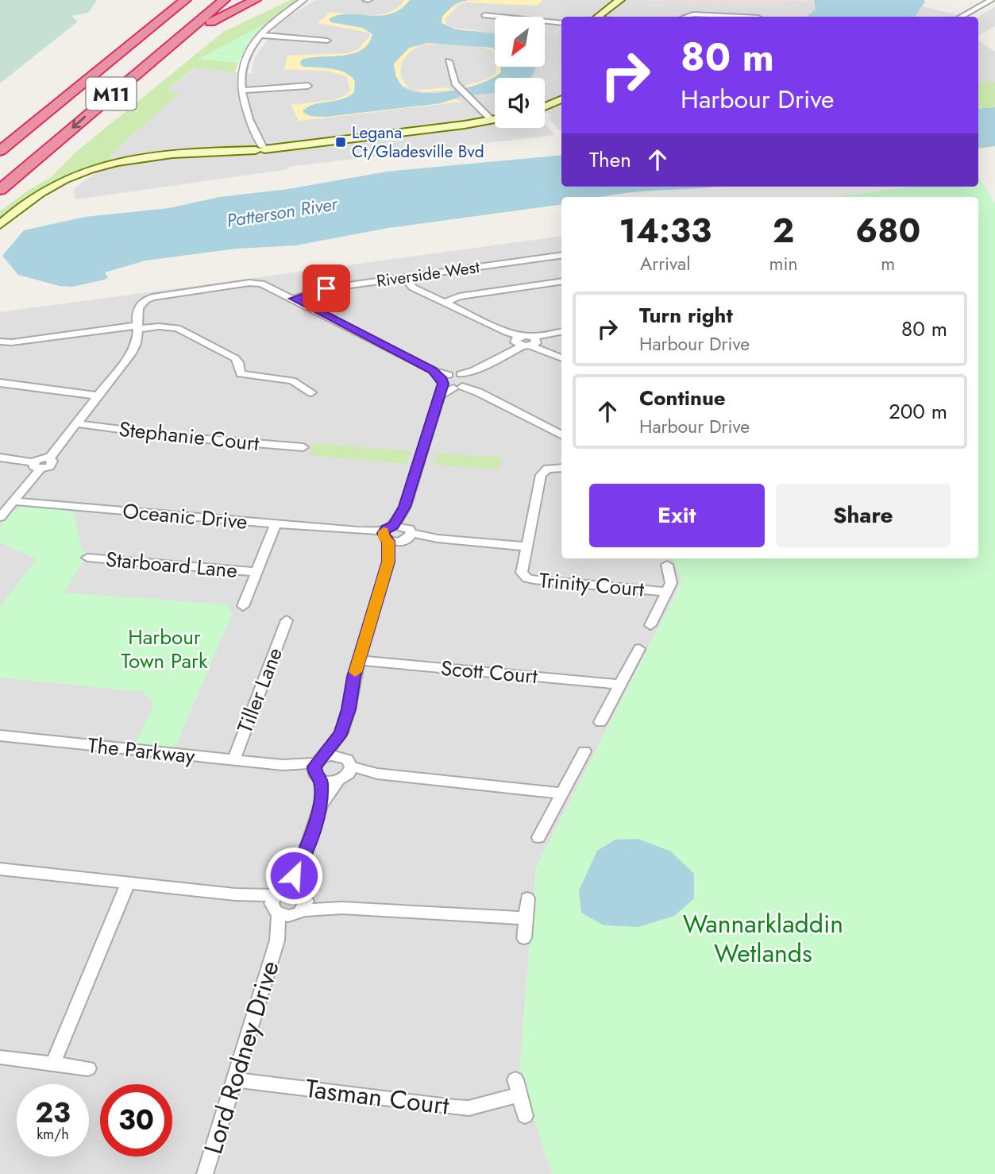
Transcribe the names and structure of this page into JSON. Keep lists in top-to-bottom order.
{
  "streets": {
    "highway": ["M11"],
    "street": [
      "Riverside West",
      "Stephanie Court",
      "Oceanic Drive",
      "Starboard Lane",
      "Trinity Court",
      "Scott Court",
      "Tiller Lane",
      "The Parkway",
      "Lord Rodney Drive",
      "Tasman Court"
    ]
  },
  "crossings": [
    ["Tiller Lane", "The Parkway"],
    ["Lord Rodney Drive", "Tasman Court"]
  ],
  "water": ["Patterson River"],
  "parks": ["Harbour Town Park", "Wannarkladdin Wetlands"],
  "places": {
    "transit": ["Legana Ct/Gladesville Bvd"]
  },
  "north": "bottom left",
  "page": {
    "turn": ["80 m", "Harbour Drive"],
    "then": "Then",
    "eta": [
      "14:33",
      "Arrival",
      "2",
      "min",
      "680",
      "m"
    ],
    "list": [
      {
        "name": "Turn right",
        "note": "Harbour Drive",
        "value": "80 m"
      },
      {
        "name": "Continue",
        "note": "Harbour Drive",
        "value": "200 m"
      }
    ],
    "buttons": ["Exit", "Share"],
    "speed": "23 km/h",
    "limit": "30"
  }
}
